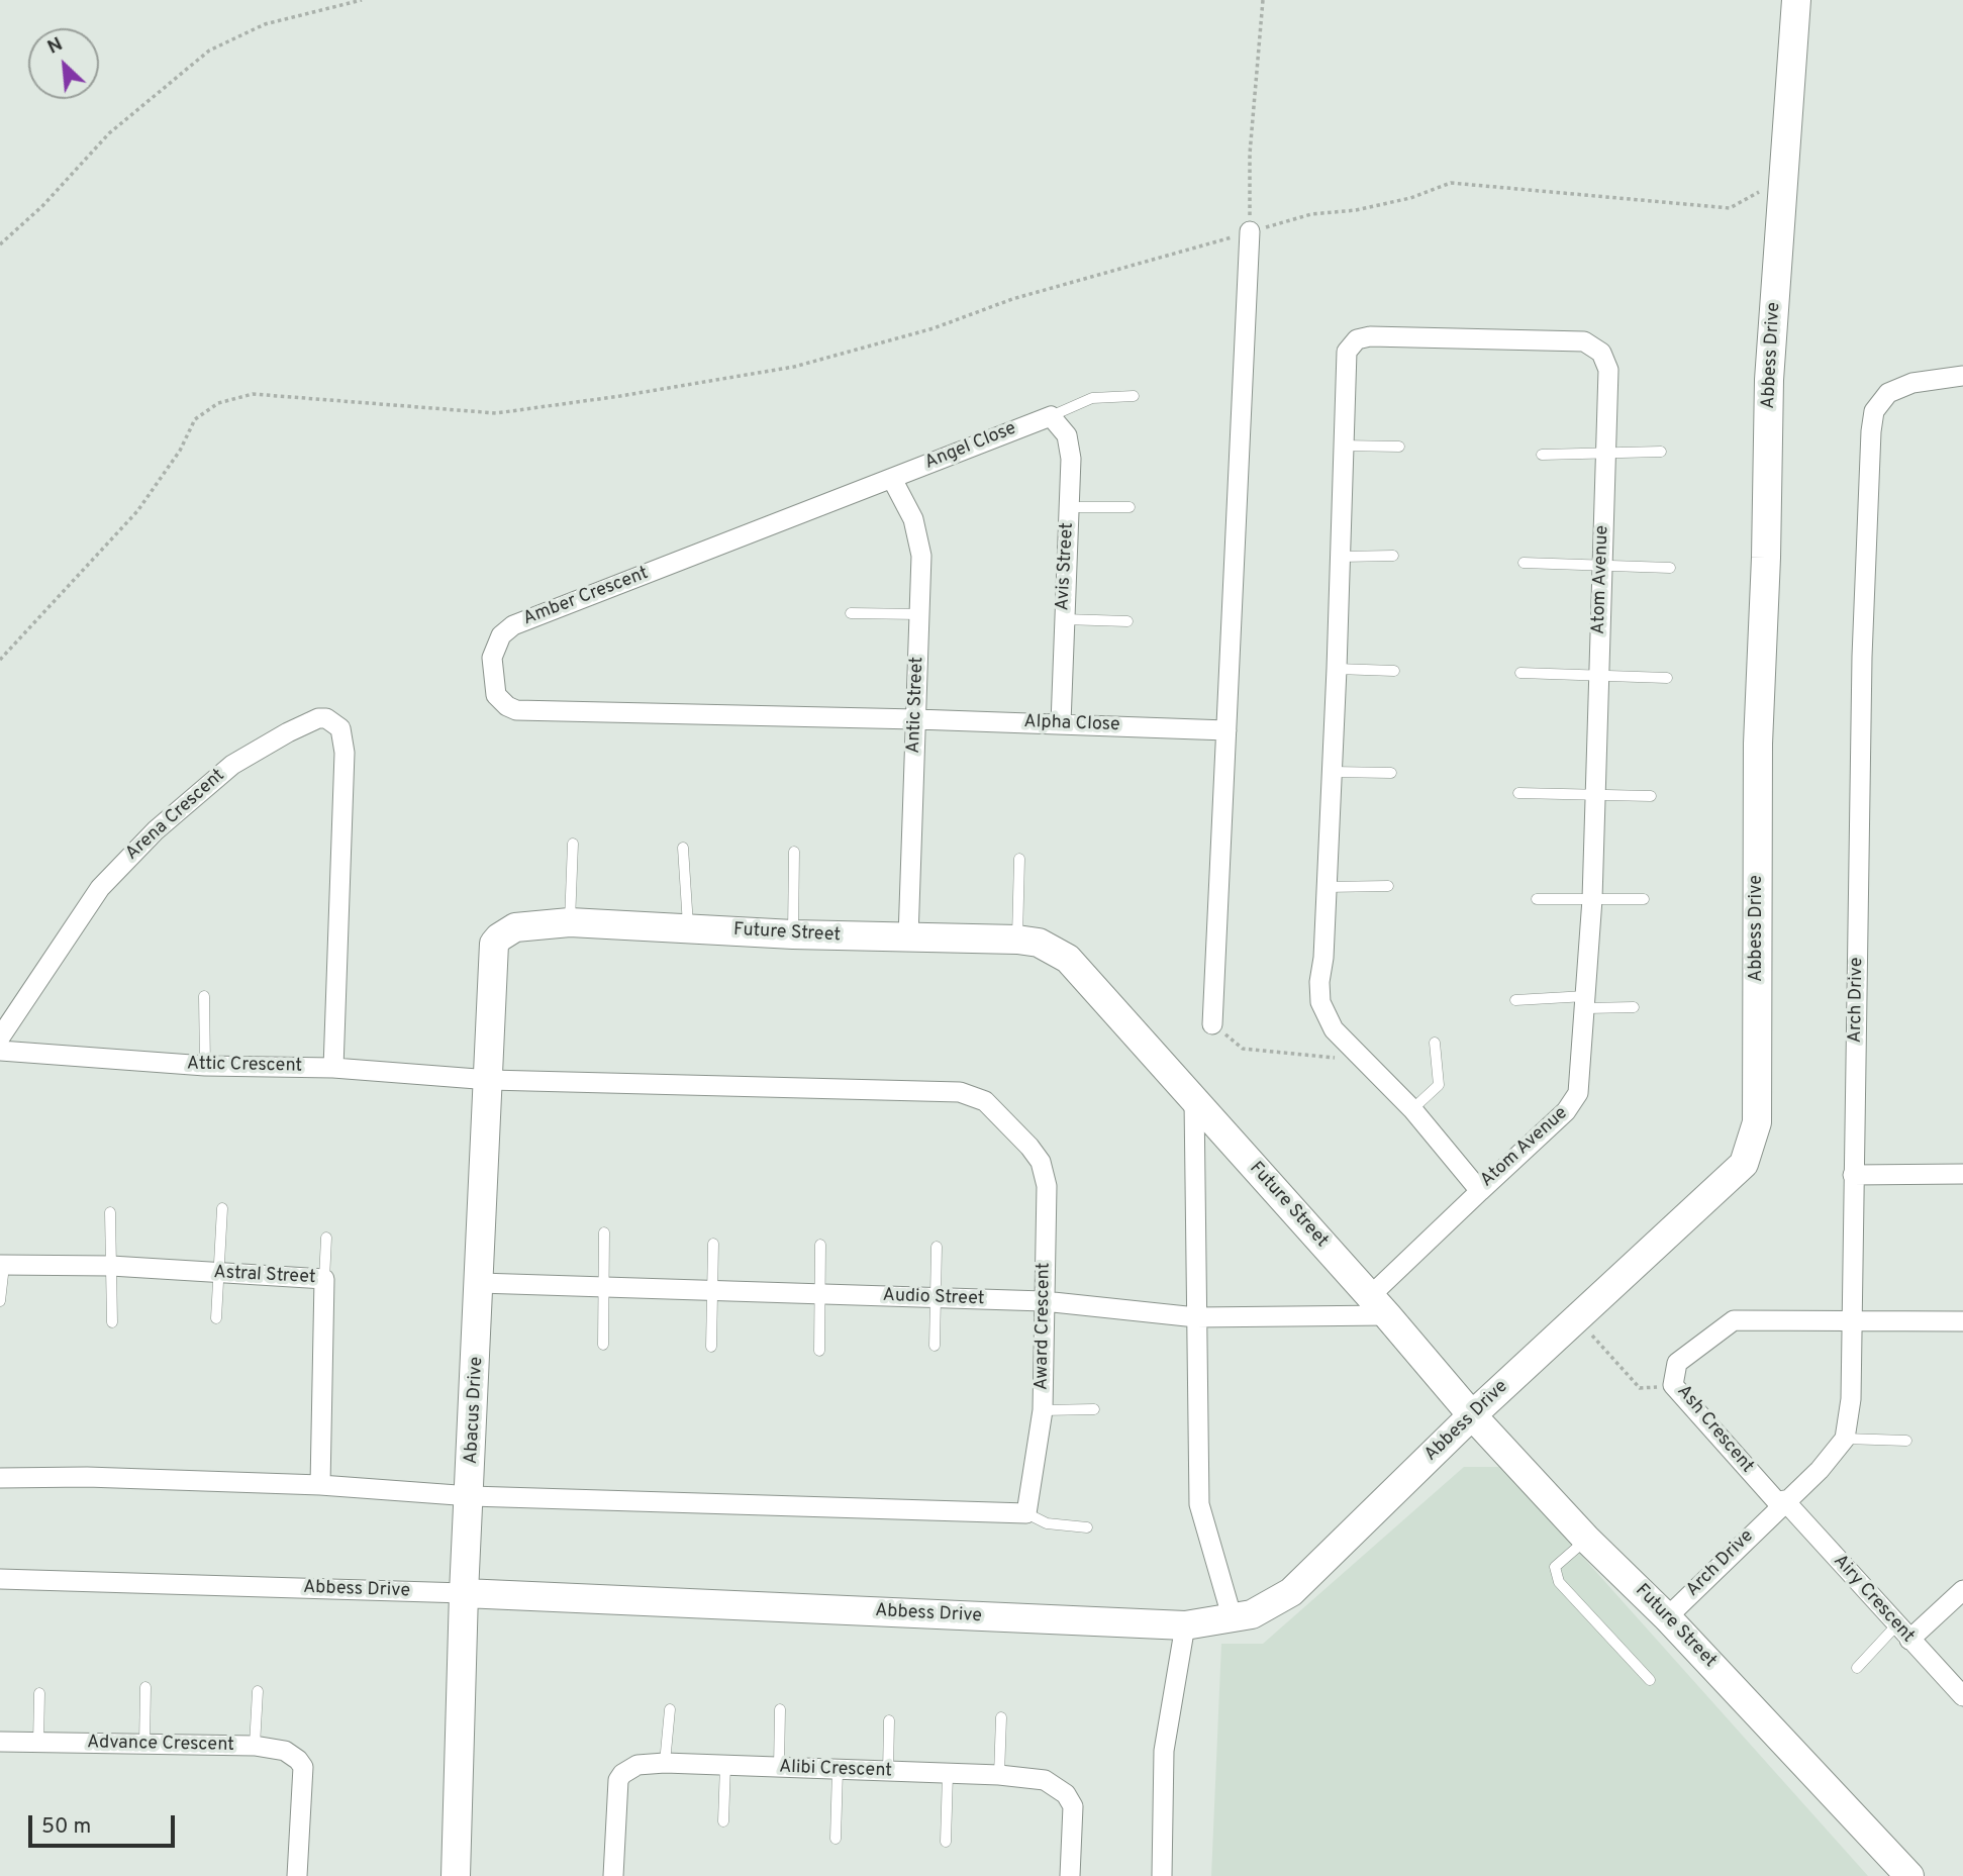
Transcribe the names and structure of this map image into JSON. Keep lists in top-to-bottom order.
{
  "streets": {
    "street": [
      "Abbess Drive",
      "Angel Close",
      "Avis Street",
      "Atom Avenue",
      "Amber Crescent",
      "Antic Street",
      "Alpha Close",
      "Arena Crescent",
      "Future Street",
      "Arch Drive",
      "Attic Crescent",
      "Astral Street",
      "Audio Street",
      "Award Crescent",
      "Abacus Drive",
      "Ash Crescent",
      "Airy Crescent",
      "Advance Crescent",
      "Alibi Crescent"
    ]
  },
  "crossings": [
    ["Abbess Drive", "Future Street"],
    ["Abbess Drive", "Abacus Drive"],
    ["Angel Close", "Avis Street"],
    ["Angel Close", "Amber Crescent"],
    ["Angel Close", "Antic Street"],
    ["Avis Street", "Alpha Close"],
    ["Amber Crescent", "Antic Street"],
    ["Amber Crescent", "Alpha Close"],
    ["Antic Street", "Alpha Close"],
    ["Antic Street", "Future Street"],
    ["Arena Crescent", "Attic Crescent"],
    ["Future Street", "Arch Drive"],
    ["Future Street", "Audio Street"],
    ["Future Street", "Abacus Drive"],
    ["Arch Drive", "Ash Crescent"],
    ["Arch Drive", "Airy Crescent"],
    ["Attic Crescent", "Award Crescent"],
    ["Attic Crescent", "Abacus Drive"],
    ["Audio Street", "Award Crescent"],
    ["Audio Street", "Abacus Drive"],
    ["Award Crescent", "Abacus Drive"],
    ["Ash Crescent", "Airy Crescent"]
  ],
  "scale_bar": "50 m",
  "north": "top left"
}
